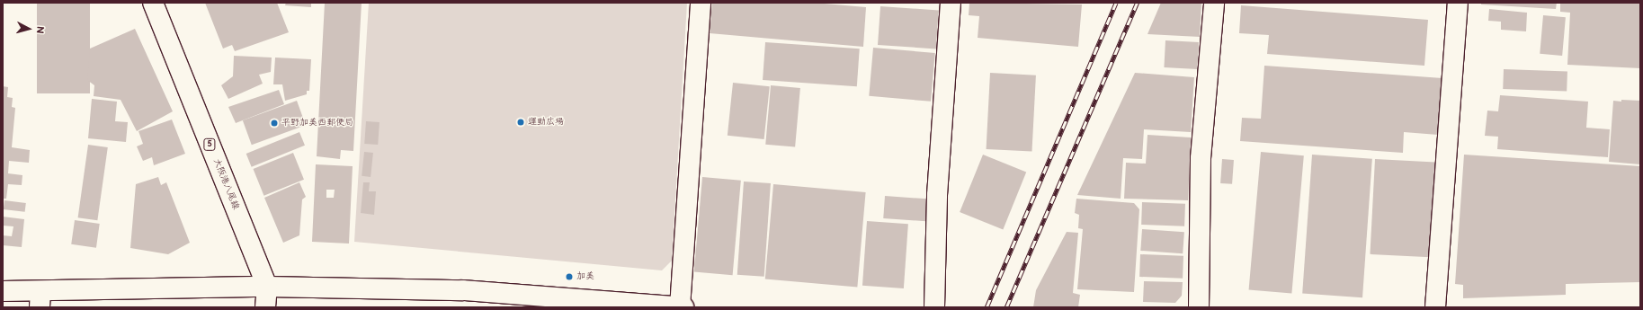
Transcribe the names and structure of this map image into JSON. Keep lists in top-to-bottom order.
{
  "streets": {
    "street": ["5", "大阪港八尾線"]
  },
  "places": ["運動広場", "平野加美西郵便局", "加美"],
  "north": "right"
}
